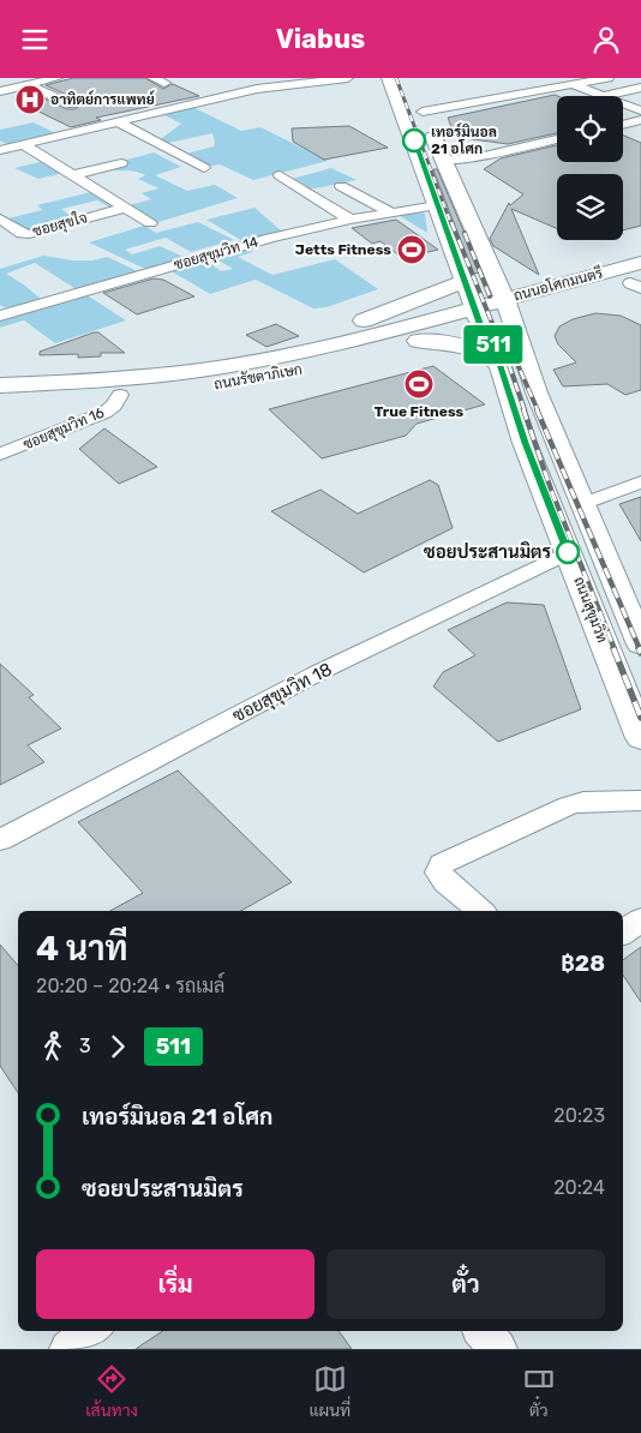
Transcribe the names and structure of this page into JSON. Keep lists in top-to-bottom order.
{
  "streets": {
    "main road": ["ถนนอโศกมนตรี", "ถนนรัชดาภิเษก", "ถนนสุขุมวิท"],
    "street": [
      "ซอยสุขใจ",
      "ซอยสุขุมวิท 14",
      "ซอยสุขุมวิท 16",
      "ซอยสุขุมวิท 18"
    ]
  },
  "crossings": [
    ["ซอยสุขุมวิท 14", "ถนนสุขุมวิท"],
    ["ถนนอโศกมนตรี", "ถนนรัชดาภิเษก"],
    ["ถนนอโศกมนตรี", "ถนนสุขุมวิท"],
    ["ถนนรัชดาภิเษก", "ซอยสุขุมวิท 16"],
    ["ถนนรัชดาภิเษก", "ถนนสุขุมวิท"],
    ["ถนนสุขุมวิท", "ซอยสุขุมวิท 18"]
  ],
  "places": {
    "hospital": ["อาทิตย์การแพทย์"],
    "other": ["เทอร์มินอล 21 อโศก", "ซอยประสานมิตร"],
    "sports": ["Jetts Fitness", "True Fitness"]
  },
  "lines": ["bus line 511"],
  "page": {
    "header": "Viabus",
    "on_map": "511",
    "heading": ["4 นาที", "20:20 – 20:24 · รถเมล์", "฿28"],
    "legs": ["3", "511"],
    "list": [
      {
        "name": "เทอร์มินอล 21 อโศก",
        "value": "20:23"
      },
      {
        "name": "ซอยประสานมิตร",
        "value": "20:24"
      }
    ],
    "buttons": ["เริ่ม", "ตั๋ว"],
    "tabs": ["เส้นทาง", "แผนที่", "ตั๋ว"]
  }
}
